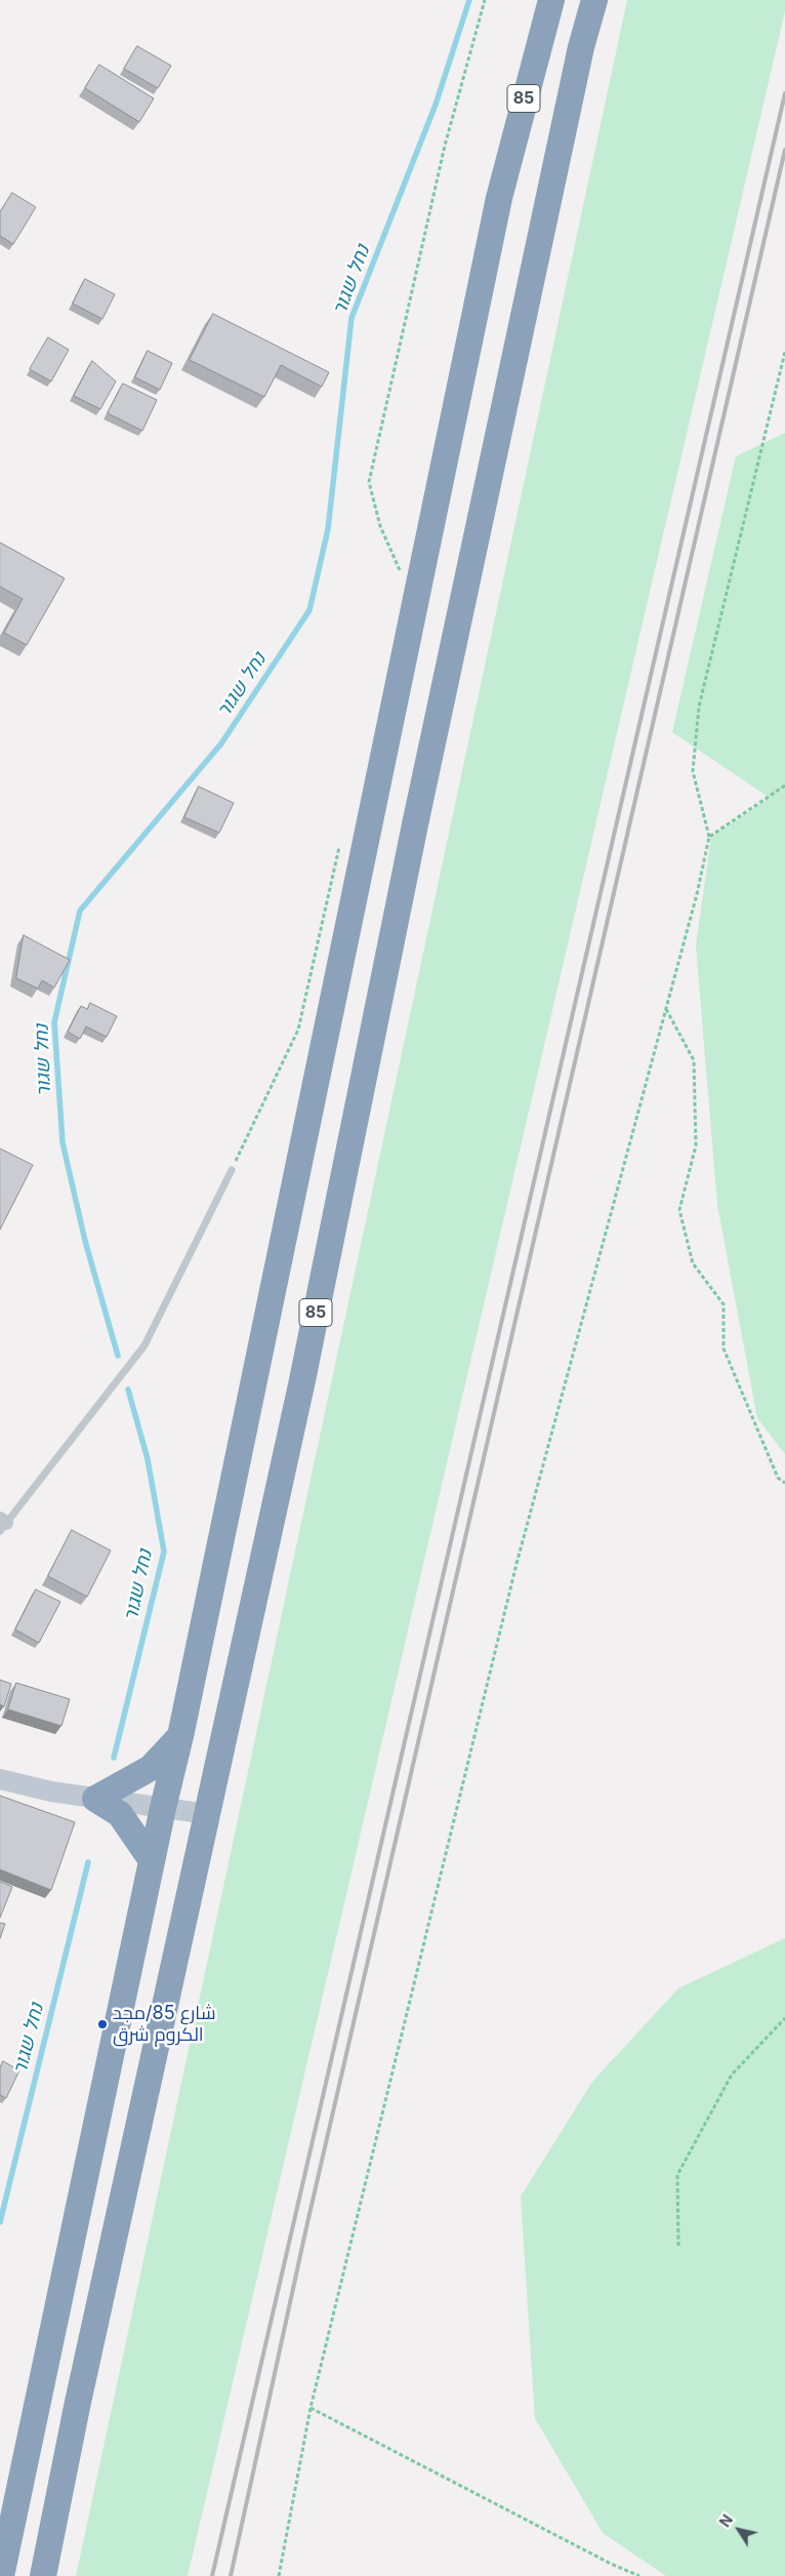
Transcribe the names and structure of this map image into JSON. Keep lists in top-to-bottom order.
{
  "streets": {
    "highway": ["85"]
  },
  "water": ["נחל שגור"],
  "places": ["شارع 85/مجد الكروم شرق"],
  "north": "top left"
}
